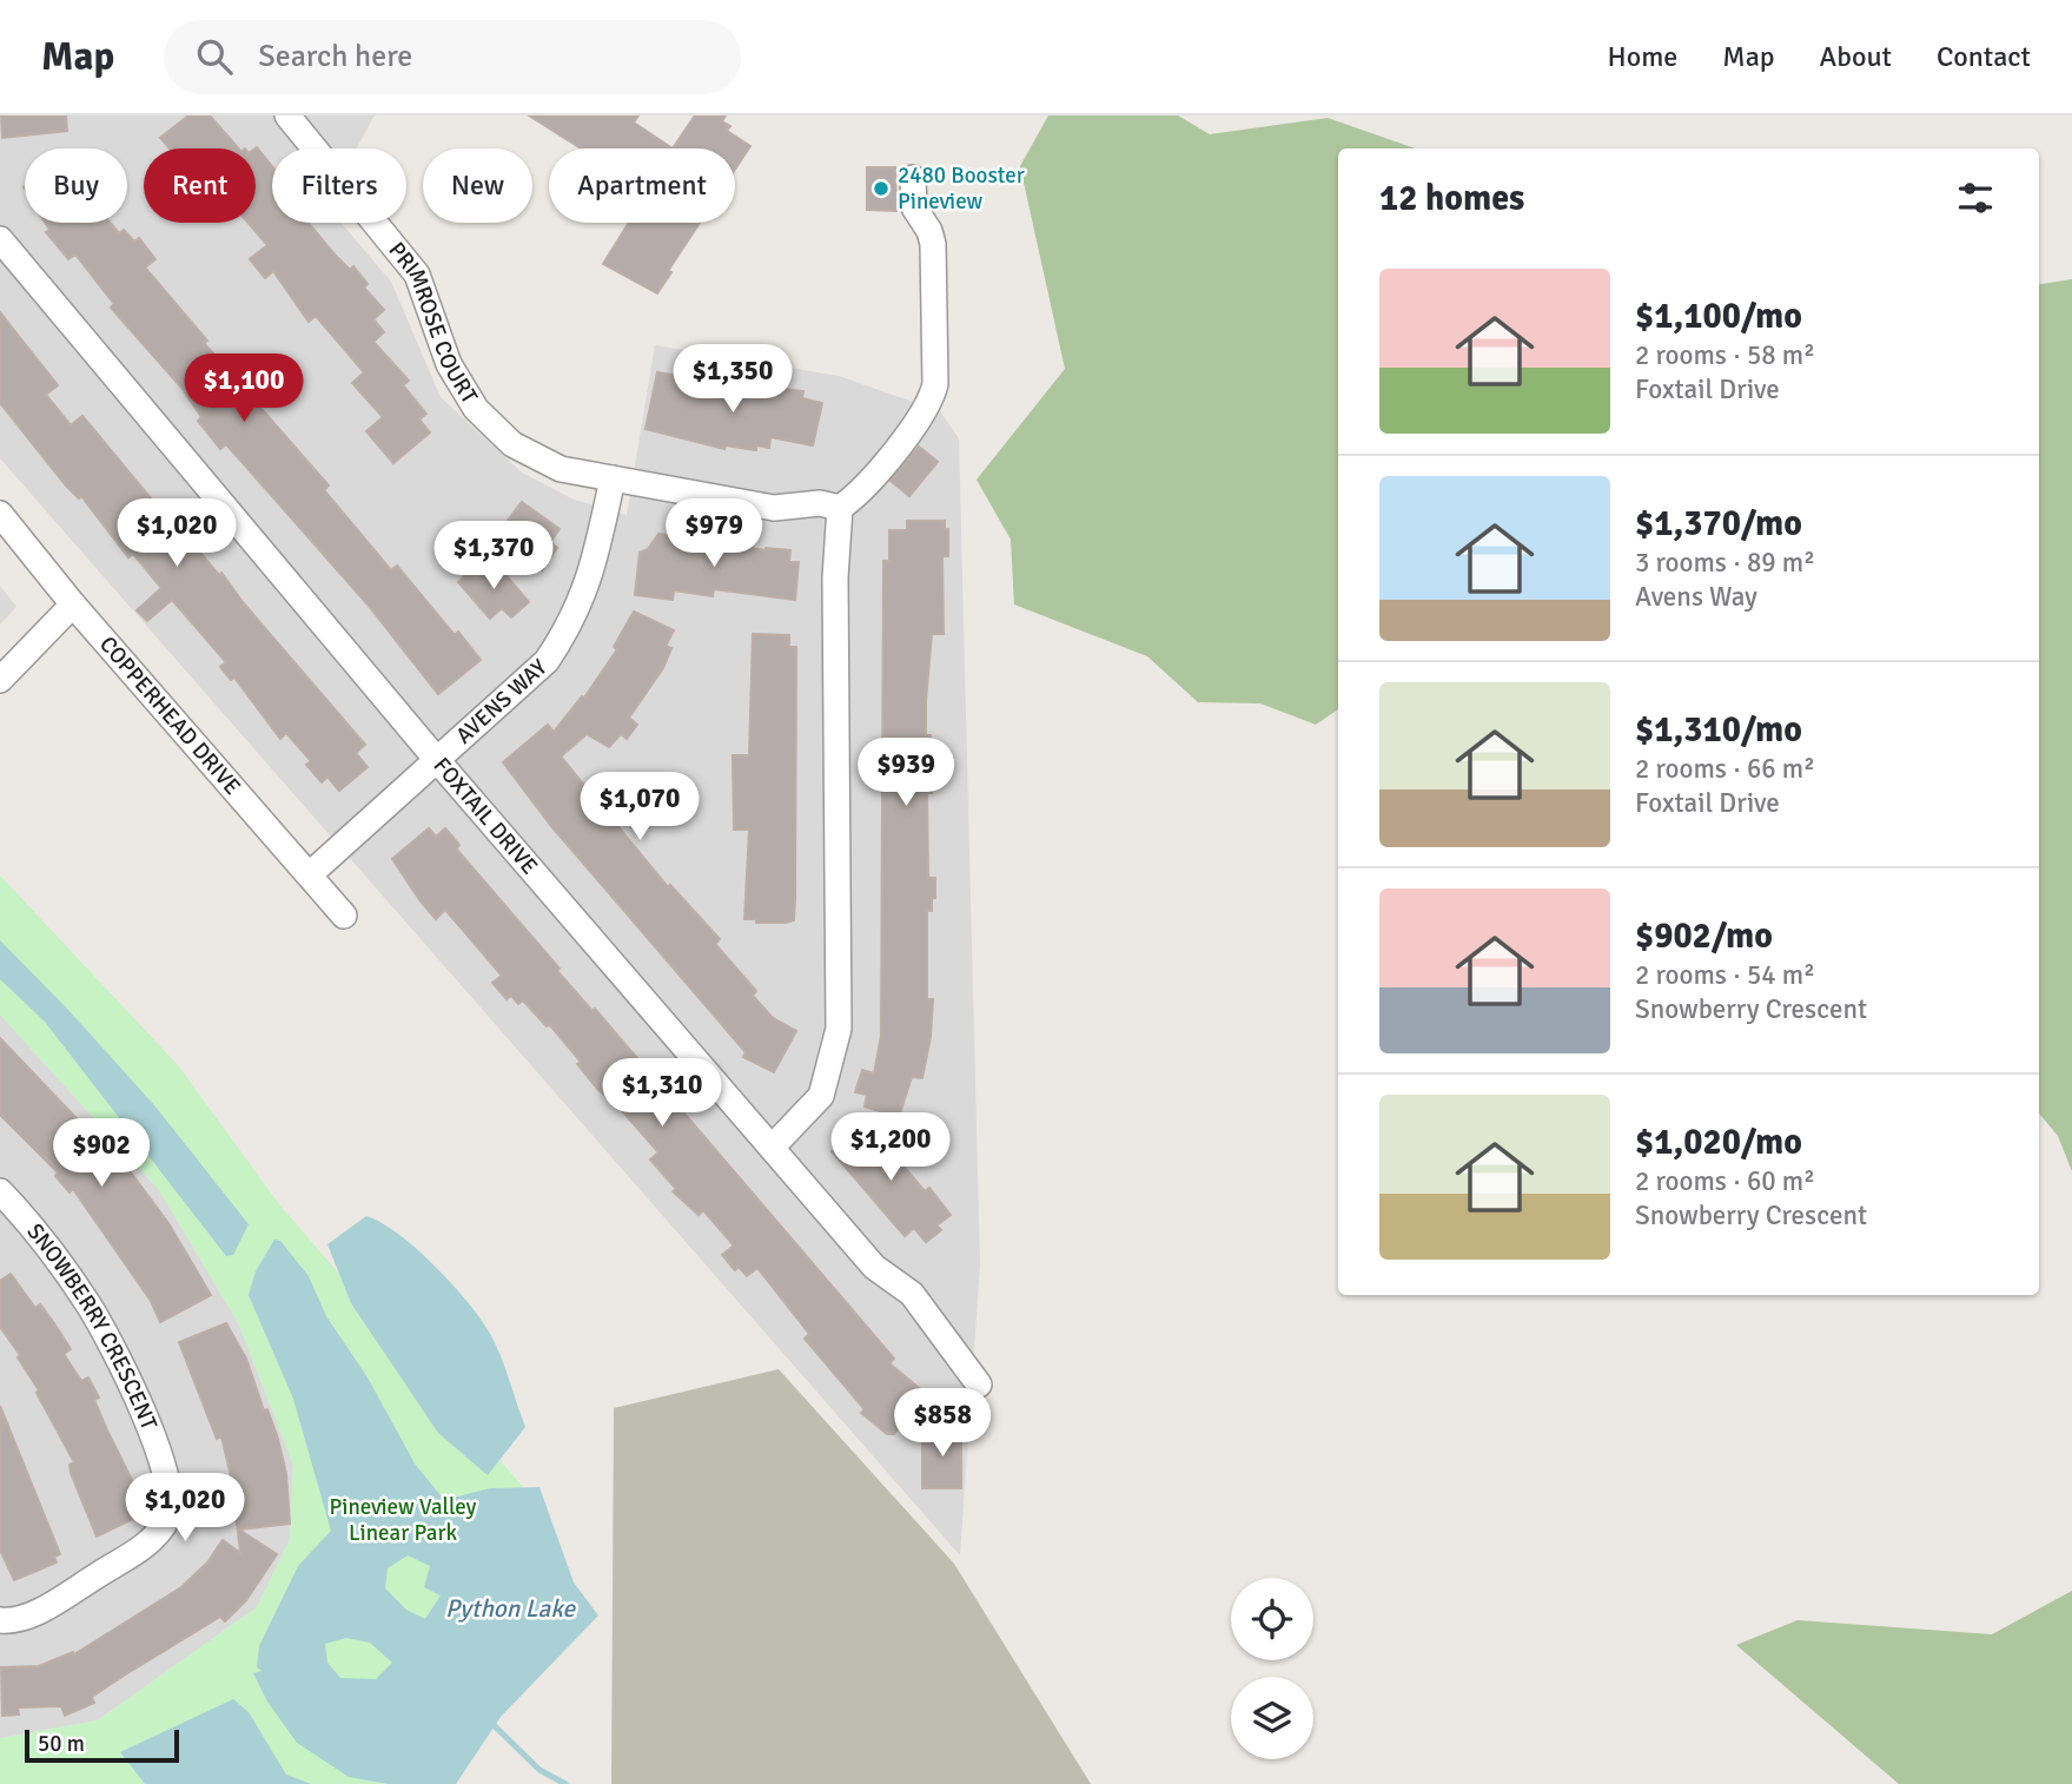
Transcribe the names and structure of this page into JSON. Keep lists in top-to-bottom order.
{
  "streets": {
    "street": [
      "PRIMROSE COURT",
      "AVENS WAY",
      "COPPERHEAD DRIVE",
      "FOXTAIL DRIVE",
      "SNOWBERRY CRESCENT"
    ]
  },
  "crossings": [
    ["PRIMROSE COURT", "AVENS WAY"],
    ["AVENS WAY", "COPPERHEAD DRIVE"],
    ["AVENS WAY", "FOXTAIL DRIVE"]
  ],
  "water": ["Python Lake"],
  "parks": ["Pineview Valley Linear Park"],
  "places": ["2480 Booster Pineview"],
  "scale_bar": "50 m",
  "page": {
    "header": "Map",
    "search": "Search here",
    "nav": [
      "Home",
      "Map",
      "About",
      "Contact"
    ],
    "chip": [
      "Buy",
      "Rent",
      "Filters",
      "New",
      "Apartment"
    ],
    "heading": "12 homes",
    "list": [
      {
        "name": "$1,100/mo",
        "note": "2 rooms · 58 m² · Foxtail Drive"
      },
      {
        "name": "$1,370/mo",
        "note": "3 rooms · 89 m² · Avens Way"
      },
      {
        "name": "$1,310/mo",
        "note": "2 rooms · 66 m² · Foxtail Drive"
      },
      {
        "name": "$902/mo",
        "note": "2 rooms · 54 m² · Snowberry Crescent"
      },
      {
        "name": "$1,020/mo",
        "note": "2 rooms · 60 m² · Snowberry Crescent"
      }
    ],
    "price": [
      "$1,350",
      "$1,100",
      "$1,020",
      "$979",
      "$1,370",
      "$939",
      "$1,070",
      "$1,310",
      "$1,200",
      "$902",
      "$858",
      "$1,020"
    ],
    "scale": "50 m"
  }
}
